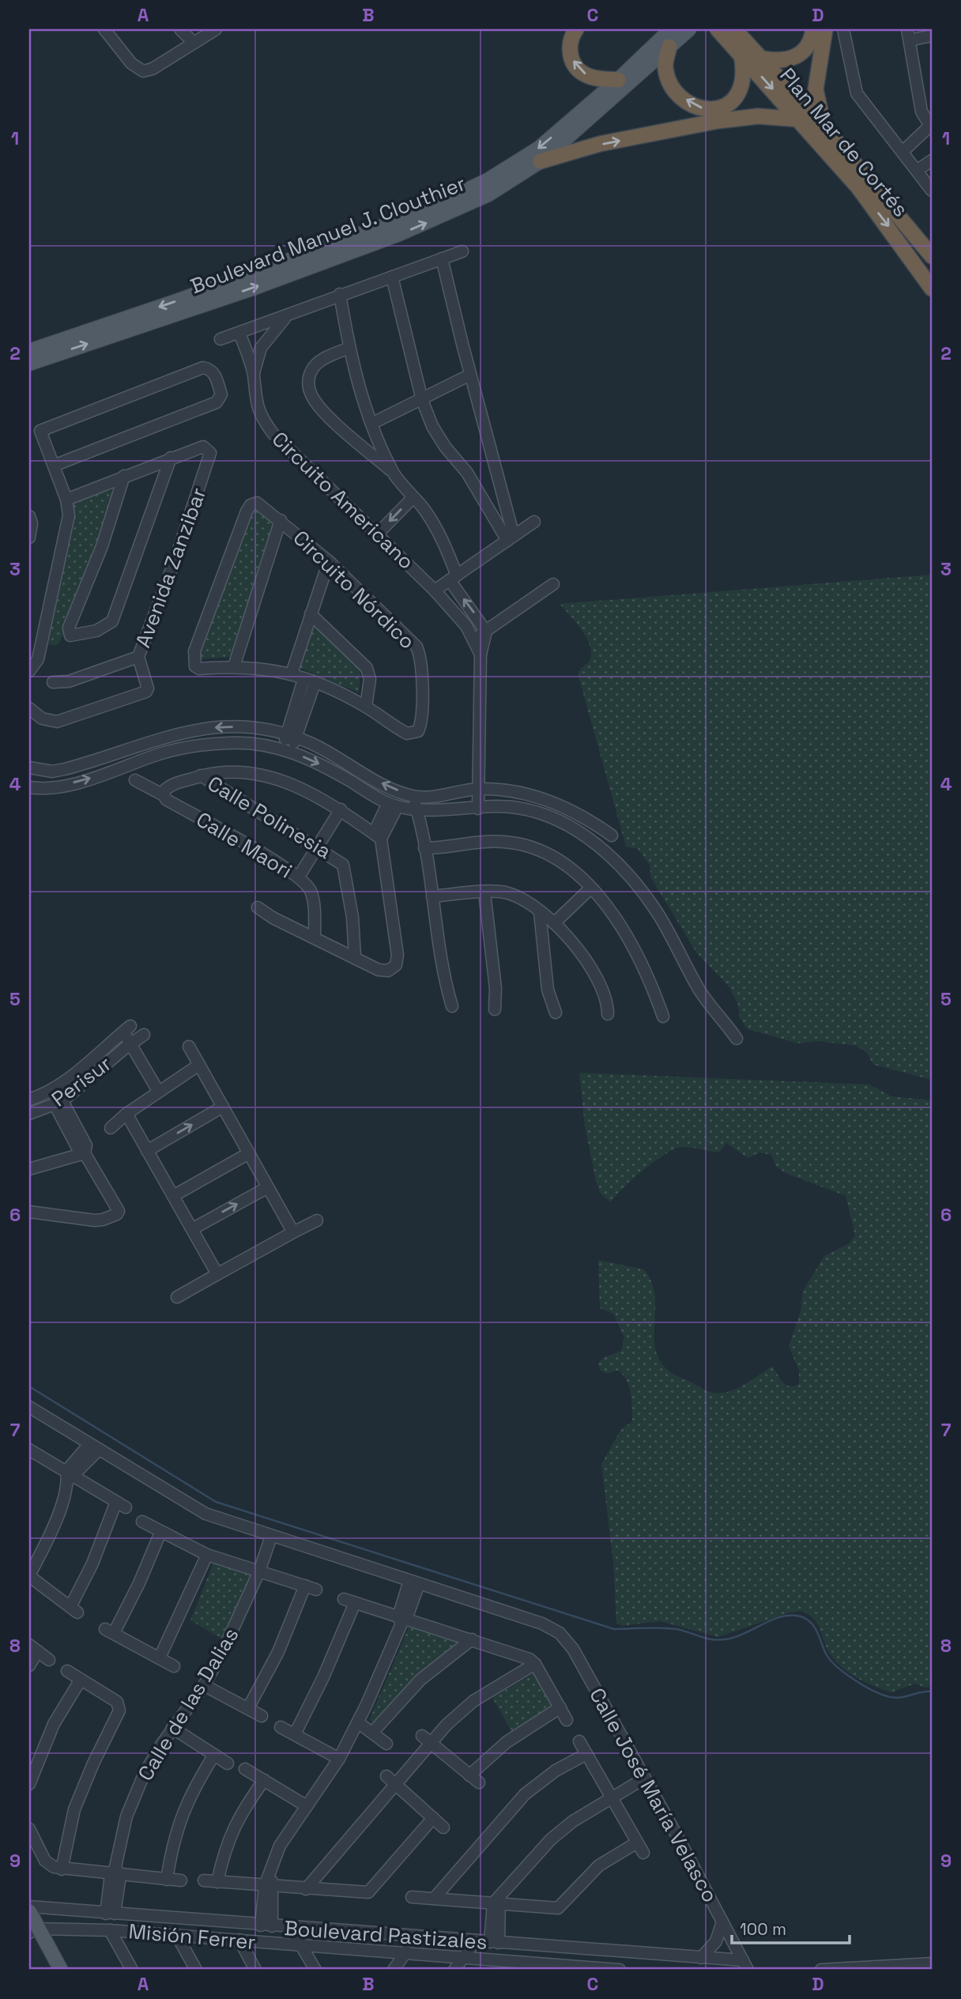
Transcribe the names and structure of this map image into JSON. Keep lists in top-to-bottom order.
{
  "streets": {
    "highway": ["Plan Mar de Cortés"],
    "main road": ["Boulevard Manuel J. Clouthier"],
    "street": [
      "Circuito Americano",
      "Avenida Zanzibar",
      "Circuito Nórdico",
      "Calle Polinesia",
      "Calle Maori",
      "Perisur",
      "Calle de las Dalias",
      "Calle José María Velasco",
      "Boulevard Pastizales",
      "Misión Ferrer"
    ]
  },
  "crossings": [
    ["Calle de las Dalias", "Boulevard Pastizales"],
    ["Calle José María Velasco", "Boulevard Pastizales"]
  ],
  "scale_bar": "100 m",
  "grid": {
    "columns": [
      "A",
      "B",
      "C",
      "D"
    ],
    "rows": [
      "1",
      "2",
      "3",
      "4",
      "5",
      "6",
      "7",
      "8",
      "9"
    ]
  }
}
